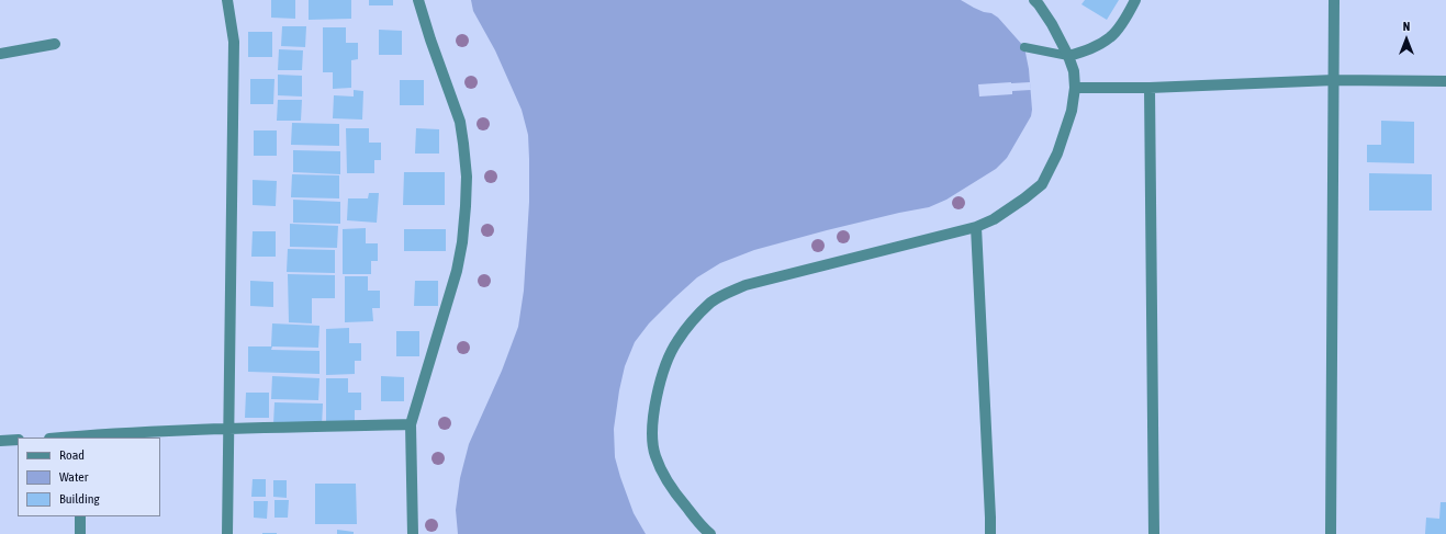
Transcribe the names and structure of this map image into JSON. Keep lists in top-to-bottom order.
{
  "legend": ["Road", "Water", "Building"],
  "north": "top"
}
